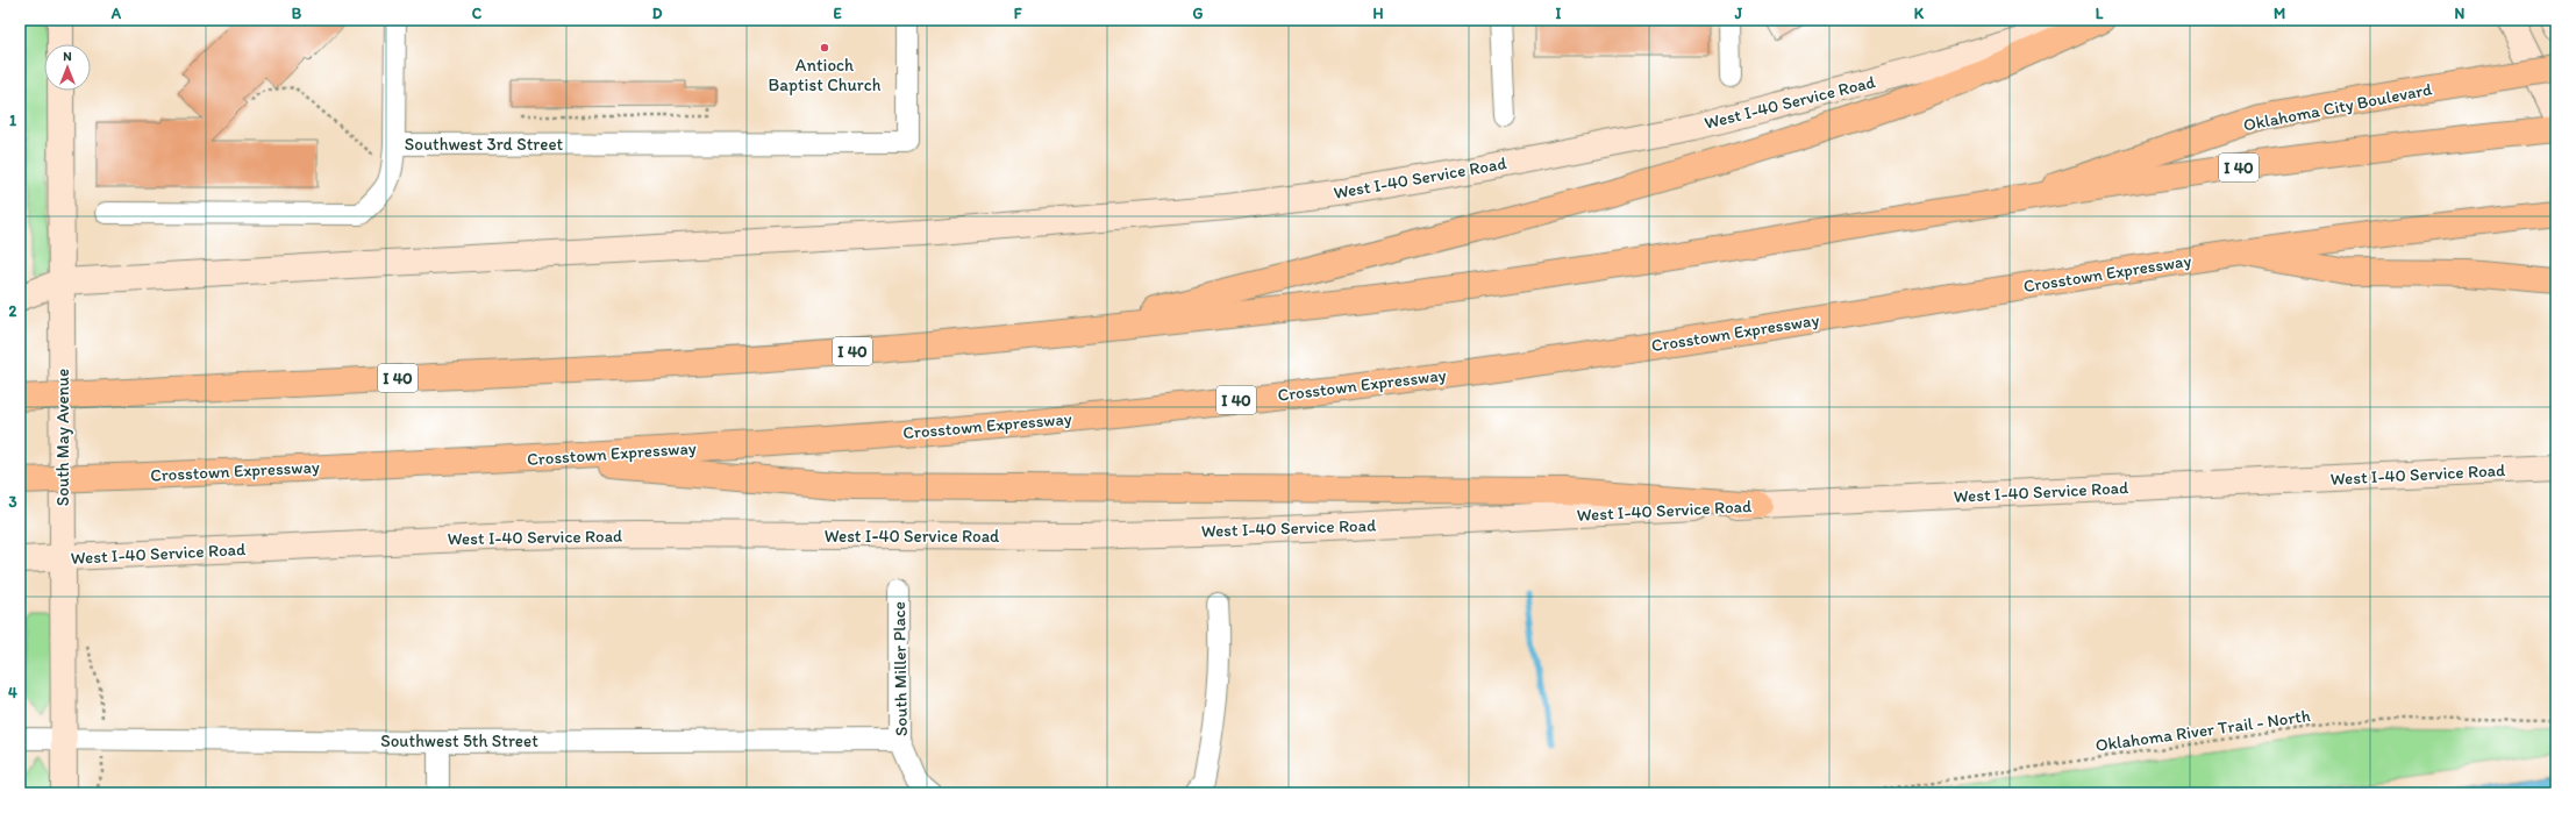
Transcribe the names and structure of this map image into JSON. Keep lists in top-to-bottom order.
{
  "streets": {
    "main road": [
      "West I-40 Service Road",
      "Oklahoma City Boulevard",
      "I 40",
      "Crosstown Expressway",
      "South May Avenue"
    ],
    "street": ["Southwest 3rd Street", "South Miller Place", "Southwest 5th Street"],
    "path": ["Oklahoma River Trail - North"]
  },
  "crossings": [
    ["West I-40 Service Road", "South May Avenue"],
    ["Oklahoma City Boulevard", "I 40"],
    ["South May Avenue", "Southwest 5th Street"],
    ["South Miller Place", "Southwest 5th Street"]
  ],
  "places": ["Antioch Baptist Church"],
  "north": "top",
  "grid": {
    "columns": [
      "A",
      "B",
      "C",
      "D",
      "E",
      "F",
      "G",
      "H",
      "I",
      "J",
      "K",
      "L",
      "M",
      "N"
    ],
    "rows": [
      "1",
      "2",
      "3",
      "4"
    ]
  }
}
